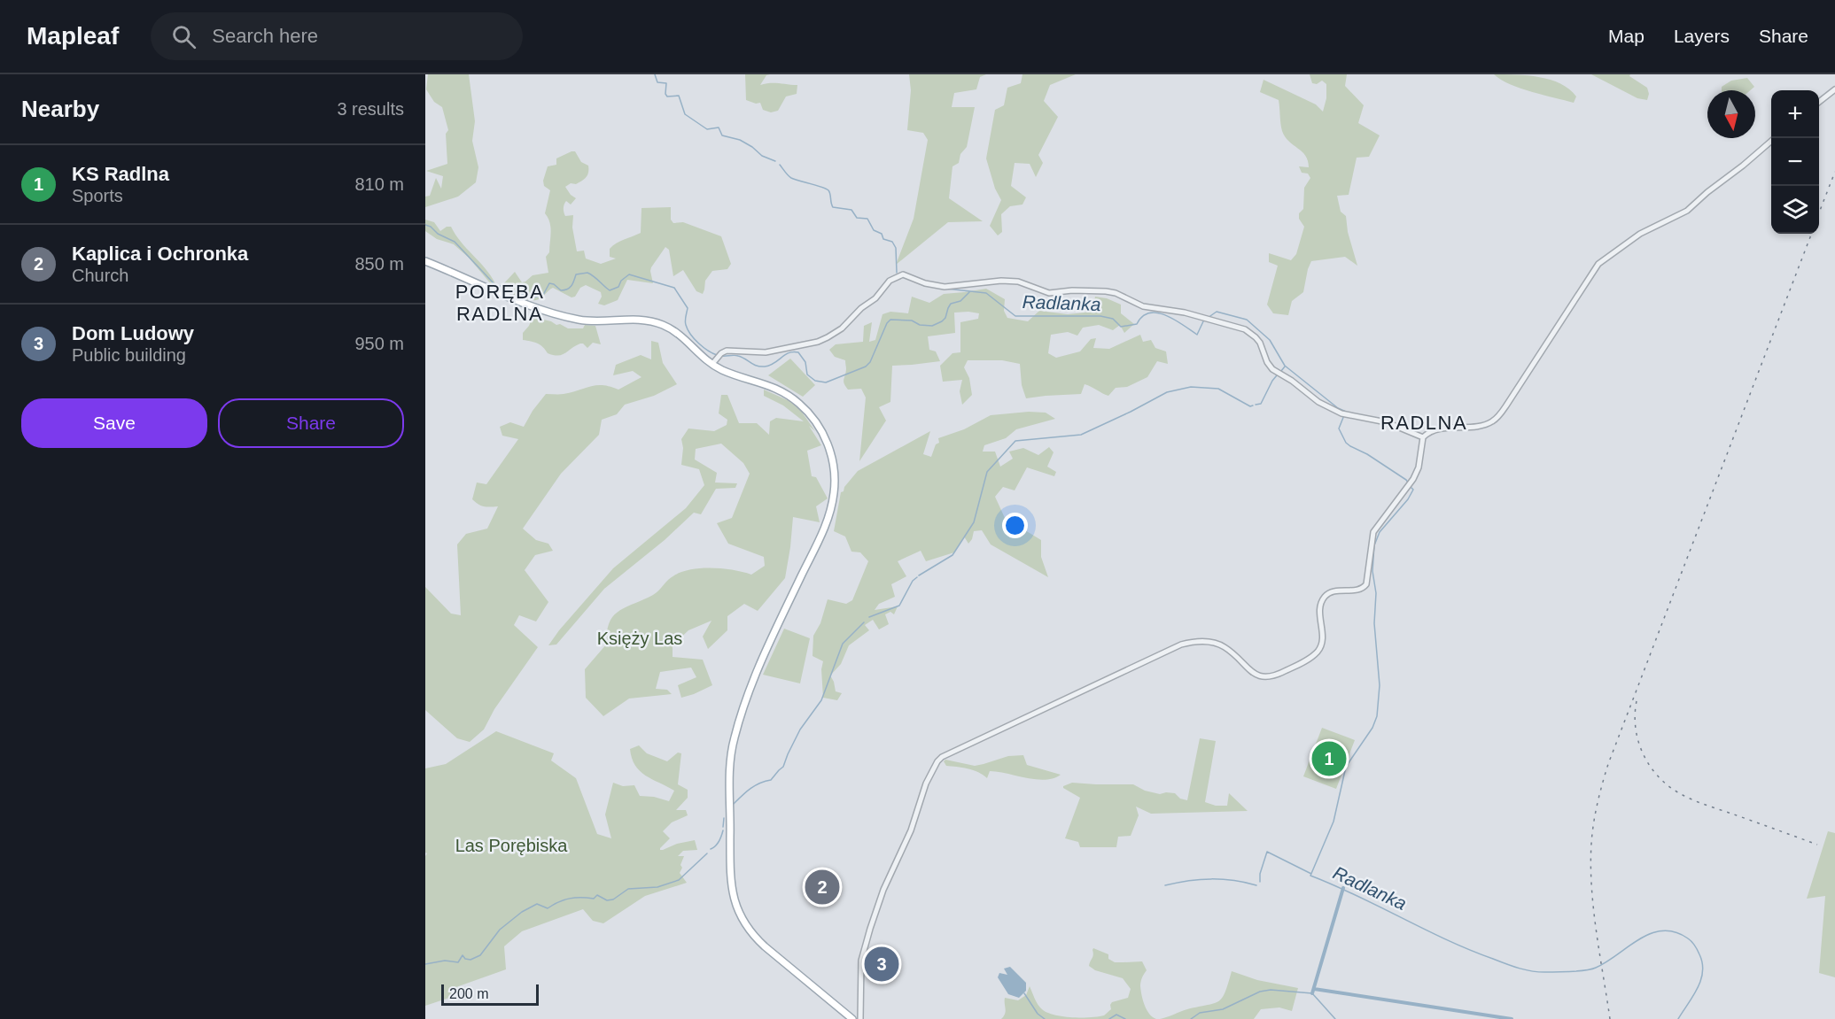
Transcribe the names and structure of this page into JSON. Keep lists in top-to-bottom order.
{
  "districts": ["PORĘBA RADLNA", "RADLNA"],
  "water": ["Radlanka"],
  "parks": ["Księży Las", "Las Porębiska"],
  "scale_bar": "200 m",
  "north": "bottom",
  "page": {
    "header": "Mapleaf",
    "search": "Search here",
    "nav": ["Map", "Layers", "Share"],
    "heading": ["Nearby", "3 results"],
    "map_buttons": ["+", "−"],
    "list": [
      {
        "mark": "1",
        "name": "KS Radlna",
        "note": "Sports",
        "value": "810 m"
      },
      {
        "mark": "2",
        "name": "Kaplica i Ochronka",
        "note": "Church",
        "value": "850 m"
      },
      {
        "mark": "3",
        "name": "Dom Ludowy",
        "note": "Public building",
        "value": "950 m"
      }
    ],
    "buttons": ["Save", "Share"],
    "pins": ["1", "2", "3"],
    "scale": "200 m"
  }
}
